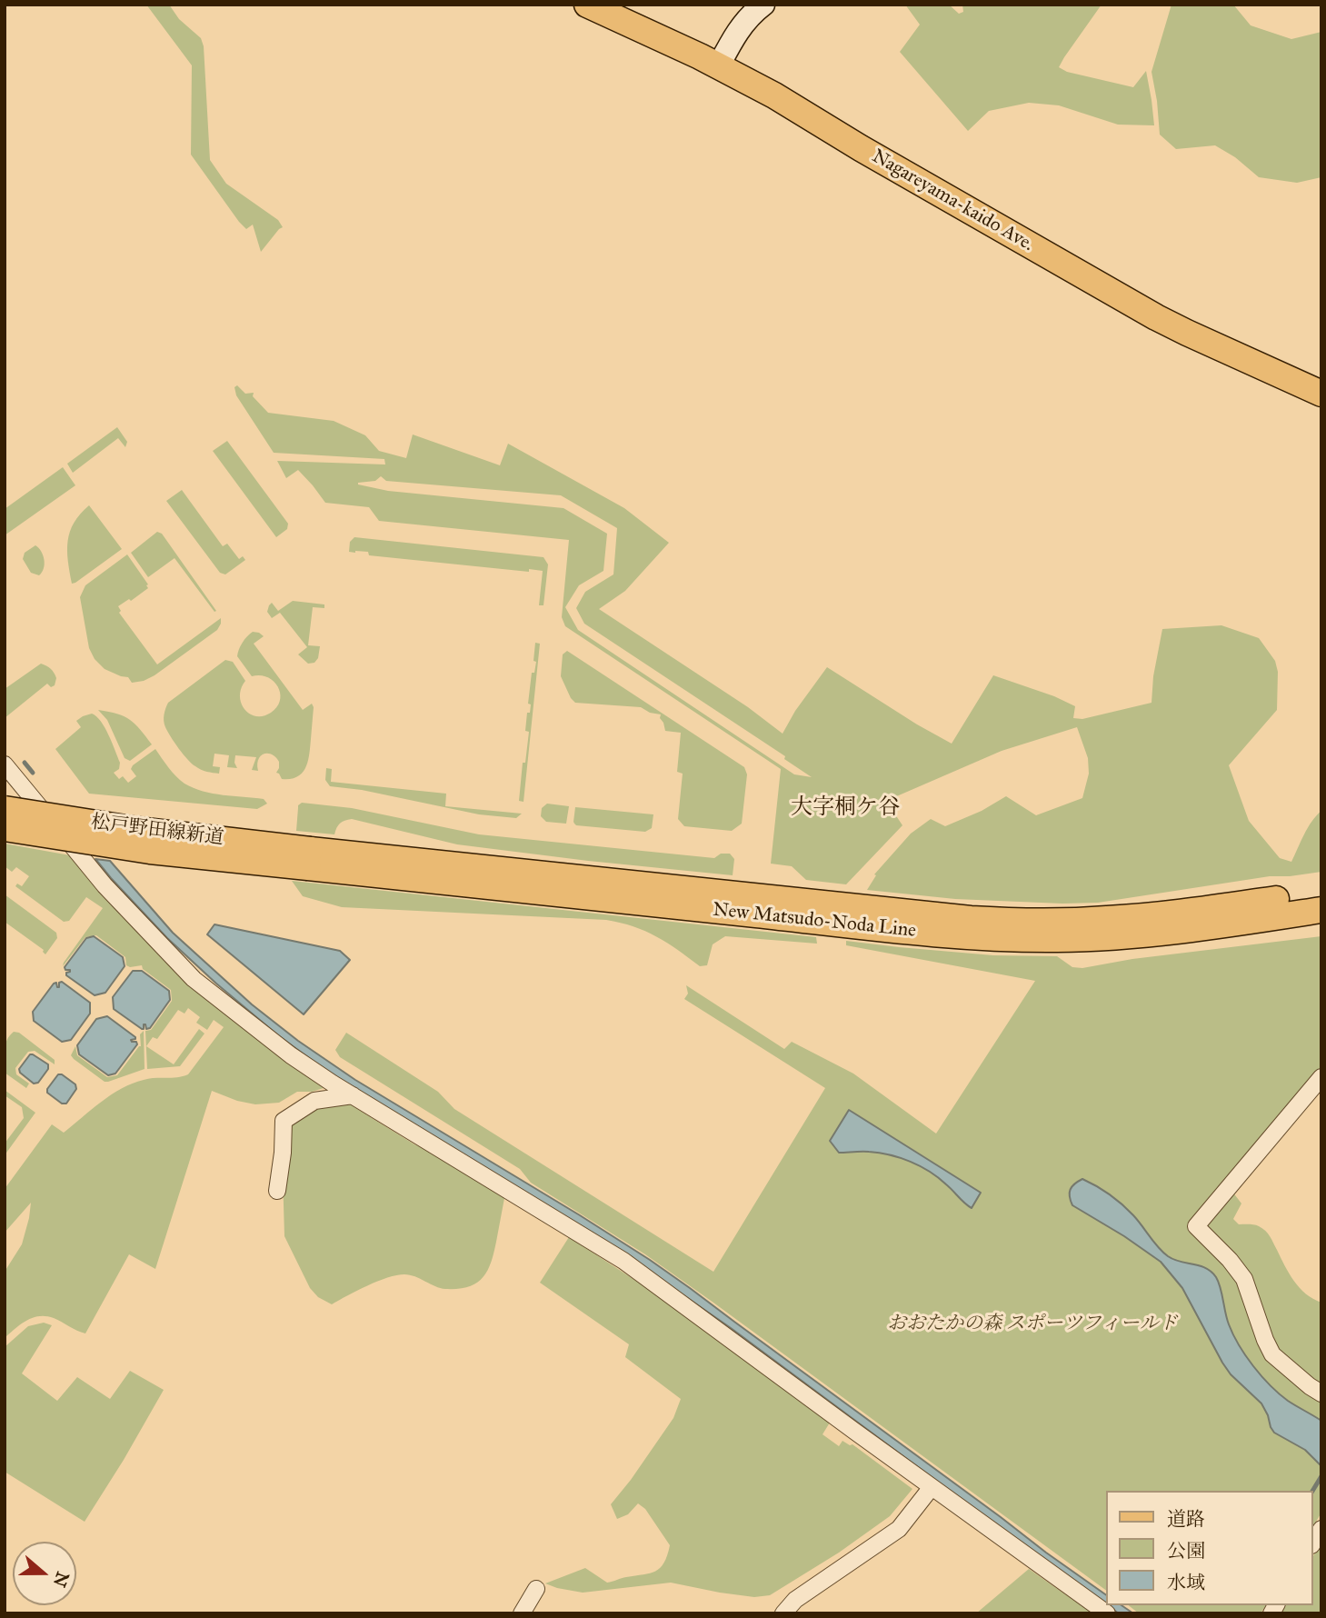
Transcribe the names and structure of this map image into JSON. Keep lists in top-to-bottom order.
{
  "streets": {
    "main road": ["Nagareyama-kaido Ave.", "松戸野田線新道", "New Matsudo-Noda Line"]
  },
  "crossings": [
    ["松戸野田線新道", "New Matsudo-Noda Line"]
  ],
  "districts": ["大字桐ケ谷"],
  "parks": ["おおたかの森 スポーツフィールド"],
  "legend": ["道路", "公園", "水域"],
  "north": "right"
}
